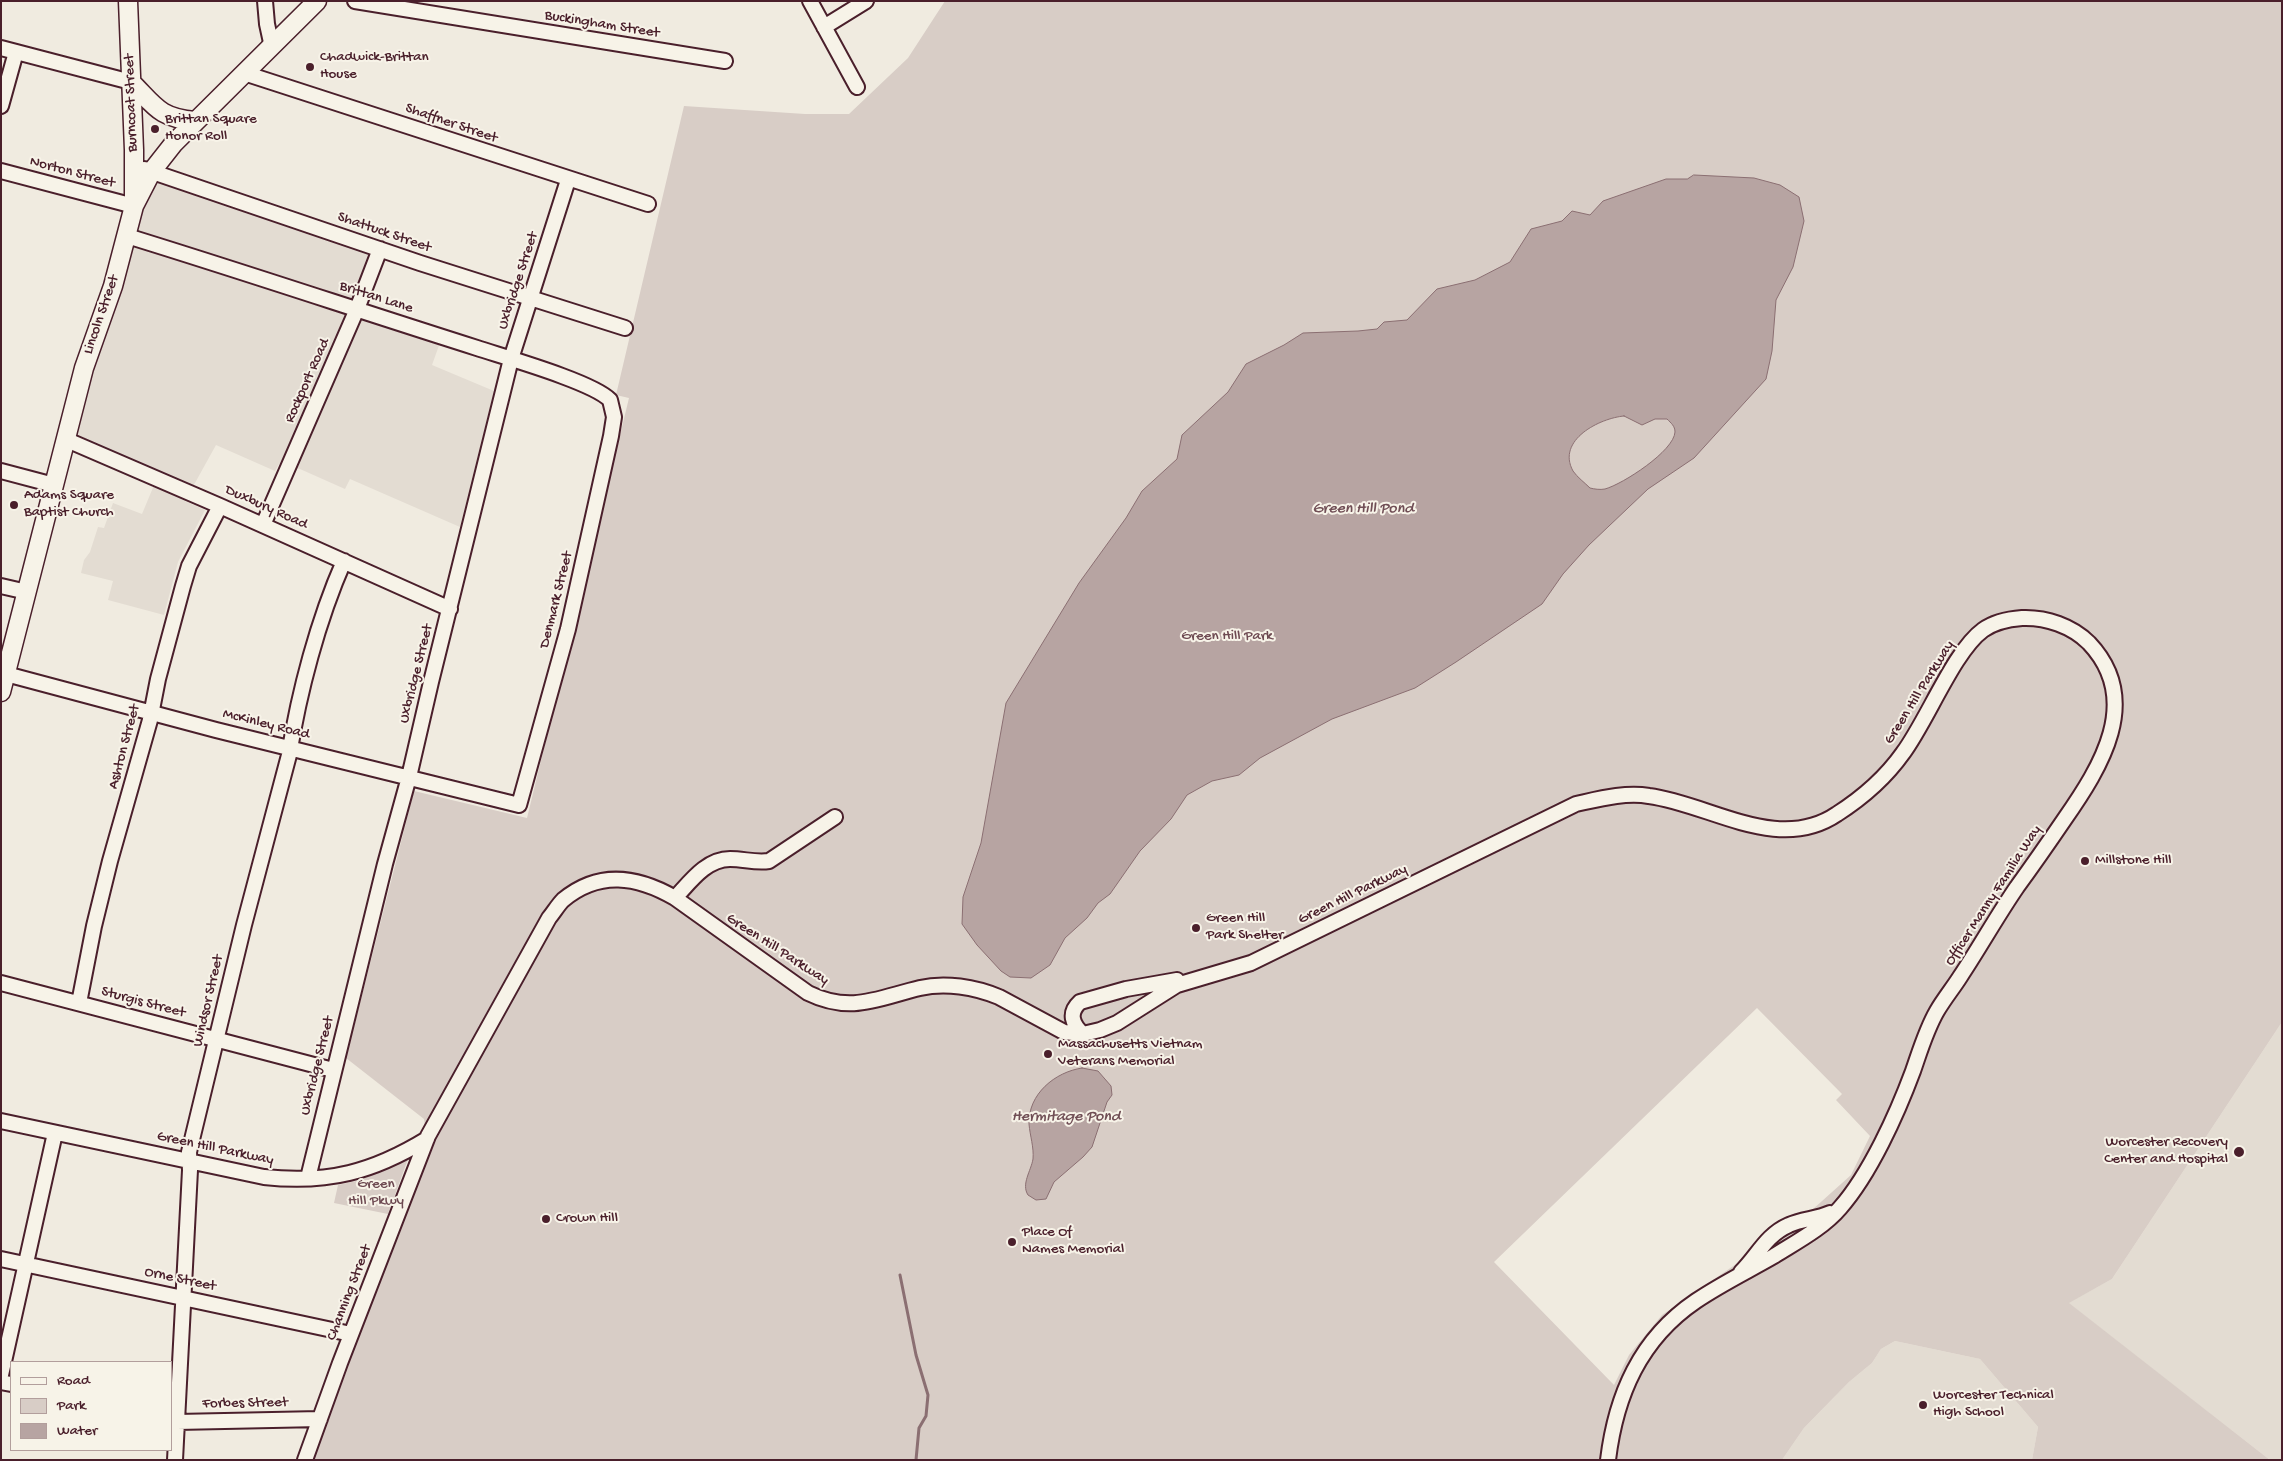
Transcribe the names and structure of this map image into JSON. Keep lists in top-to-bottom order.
{
  "streets": {
    "main road": ["Burncoat Street", "Lincoln Street"],
    "street": [
      "Buckingham Street",
      "Shaffner Street",
      "Norton Street",
      "Shattuck Street",
      "Uxbridge Street",
      "Brittan Lane",
      "Rockport Road",
      "Duxbury Road",
      "Denmark Street",
      "Green Hill Parkway",
      "McKinley Road",
      "Ashton Street",
      "Officer Manny Familia Way",
      "Windsor Street",
      "Sturgis Street",
      "Orne Street",
      "Channing Street",
      "Forbes Street"
    ]
  },
  "crossings": [
    ["Burncoat Street", "Norton Street"],
    ["Burncoat Street", "Shattuck Street"],
    ["Burncoat Street", "Lincoln Street"],
    ["Shaffner Street", "Uxbridge Street"],
    ["Shaffner Street", "Lincoln Street"],
    ["Norton Street", "Lincoln Street"],
    ["Shattuck Street", "Uxbridge Street"],
    ["Shattuck Street", "Lincoln Street"],
    ["Shattuck Street", "Rockport Road"],
    ["Uxbridge Street", "Brittan Lane"],
    ["Uxbridge Street", "Duxbury Road"],
    ["Uxbridge Street", "Green Hill Parkway"],
    ["Uxbridge Street", "McKinley Road"],
    ["Uxbridge Street", "Sturgis Street"],
    ["Brittan Lane", "Lincoln Street"],
    ["Brittan Lane", "Rockport Road"],
    ["Brittan Lane", "Denmark Street"],
    ["Lincoln Street", "Duxbury Road"],
    ["Lincoln Street", "McKinley Road"],
    ["Rockport Road", "Duxbury Road"],
    ["Duxbury Road", "Ashton Street"],
    ["Duxbury Road", "Windsor Street"],
    ["Denmark Street", "McKinley Road"],
    ["Green Hill Parkway", "Officer Manny Familia Way"],
    ["Green Hill Parkway", "Windsor Street"],
    ["Green Hill Parkway", "Channing Street"],
    ["McKinley Road", "Ashton Street"],
    ["McKinley Road", "Windsor Street"],
    ["Ashton Street", "Sturgis Street"],
    ["Windsor Street", "Sturgis Street"],
    ["Windsor Street", "Orne Street"],
    ["Windsor Street", "Forbes Street"],
    ["Orne Street", "Channing Street"],
    ["Channing Street", "Forbes Street"]
  ],
  "water": ["Green Hill Pond", "Hermitage Pond"],
  "parks": ["Green Hill Park", "Green Hill Pkwy"],
  "places": [
    "Chadwick-Brittan House",
    "Brittan Square Honor Roll",
    "Adams Square Baptist Church",
    "Millstone Hill",
    "Green Hill Park Shelter",
    "Massachusetts Vietnam Veterans Memorial",
    "Worcester Recovery Center and Hospital",
    "Crown Hill",
    "Place Of Names Memorial",
    "Worcester Technical High School"
  ],
  "legend": ["Road", "Park", "Water"]
}
